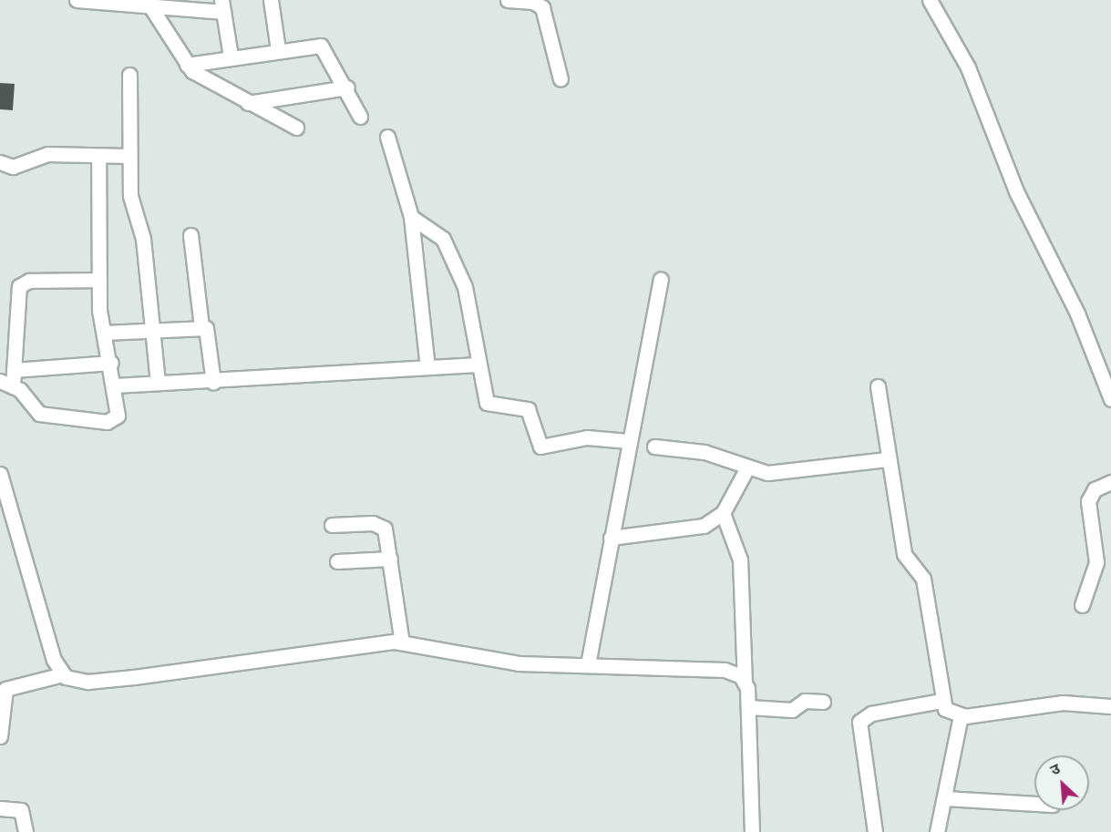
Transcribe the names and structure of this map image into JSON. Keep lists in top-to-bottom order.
{
  "north": "top left"
}
